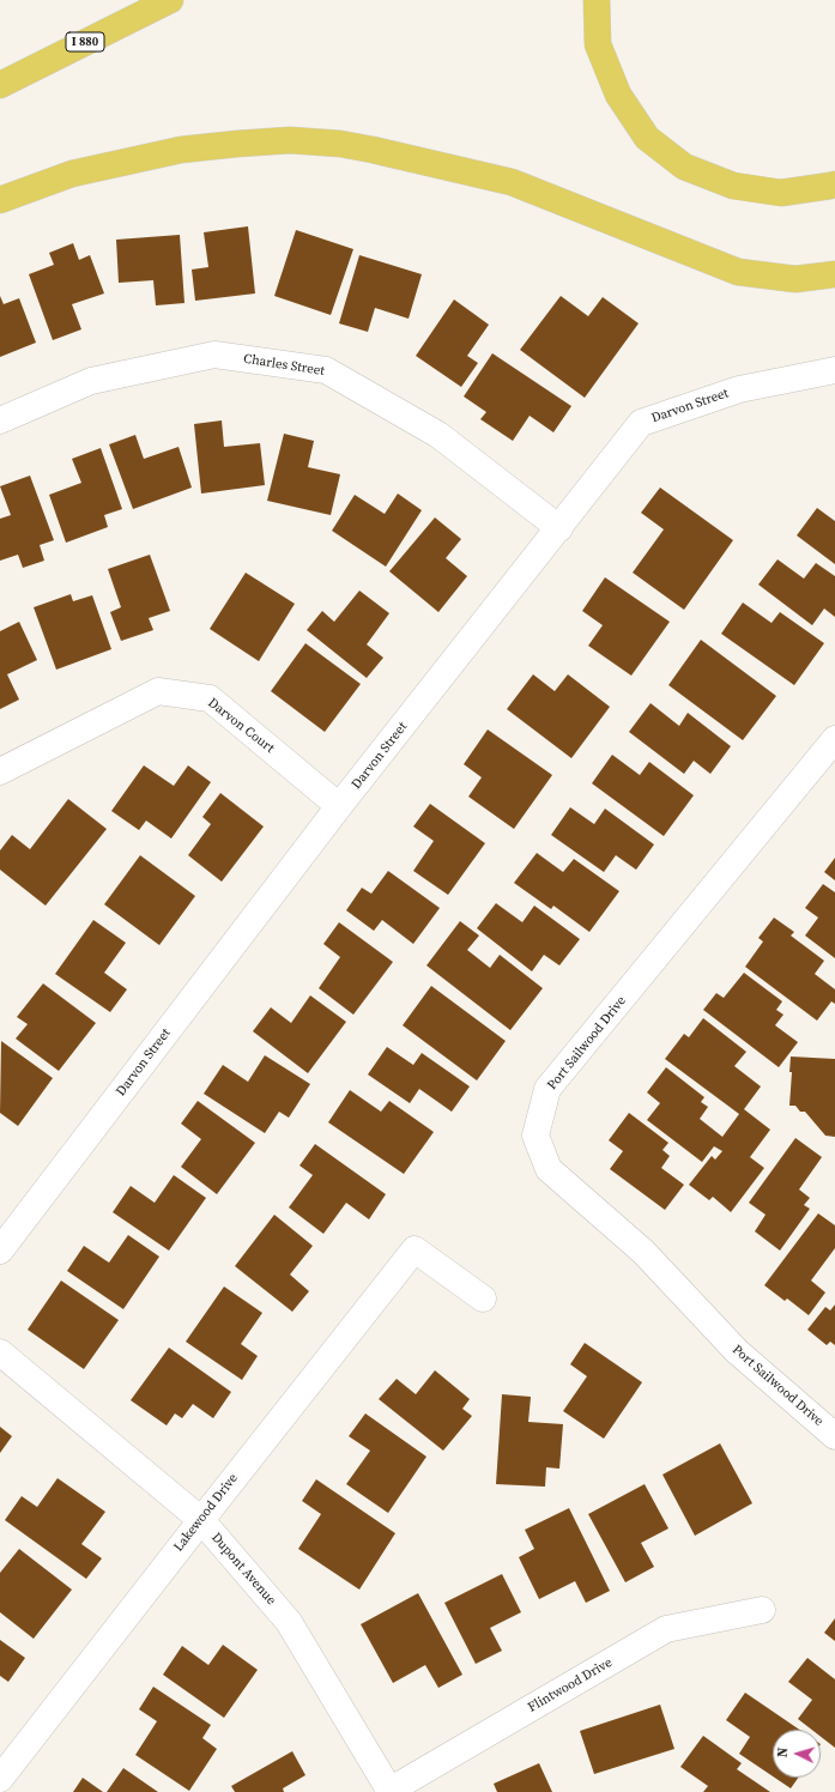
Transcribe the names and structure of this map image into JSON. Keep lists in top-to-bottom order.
{
  "streets": {
    "highway": ["I 880"],
    "street": [
      "Charles Street",
      "Darvon Street",
      "Darvon Court",
      "Port Sailwood Drive",
      "Lakewood Drive",
      "Dupont Avenue",
      "Flintwood Drive"
    ]
  },
  "crossings": [
    ["Charles Street", "Darvon Street"],
    ["Darvon Street", "Darvon Court"],
    ["Lakewood Drive", "Dupont Avenue"],
    ["Dupont Avenue", "Flintwood Drive"]
  ],
  "north": "left"
}
